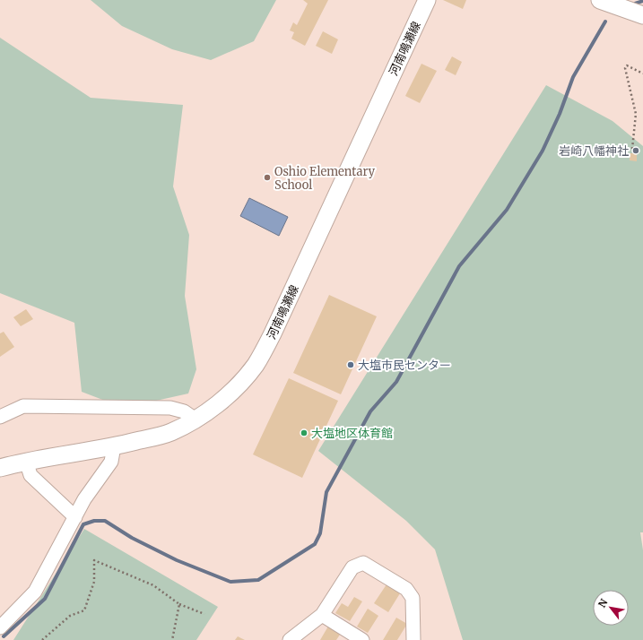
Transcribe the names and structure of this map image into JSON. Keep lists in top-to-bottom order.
{
  "streets": {
    "main road": ["河南鳴瀬線"]
  },
  "places": [
    "岩崎八幡神社",
    "Oshio Elementary School",
    "大塩市民センター",
    "大塩地区体育館"
  ],
  "north": "top left"
}
